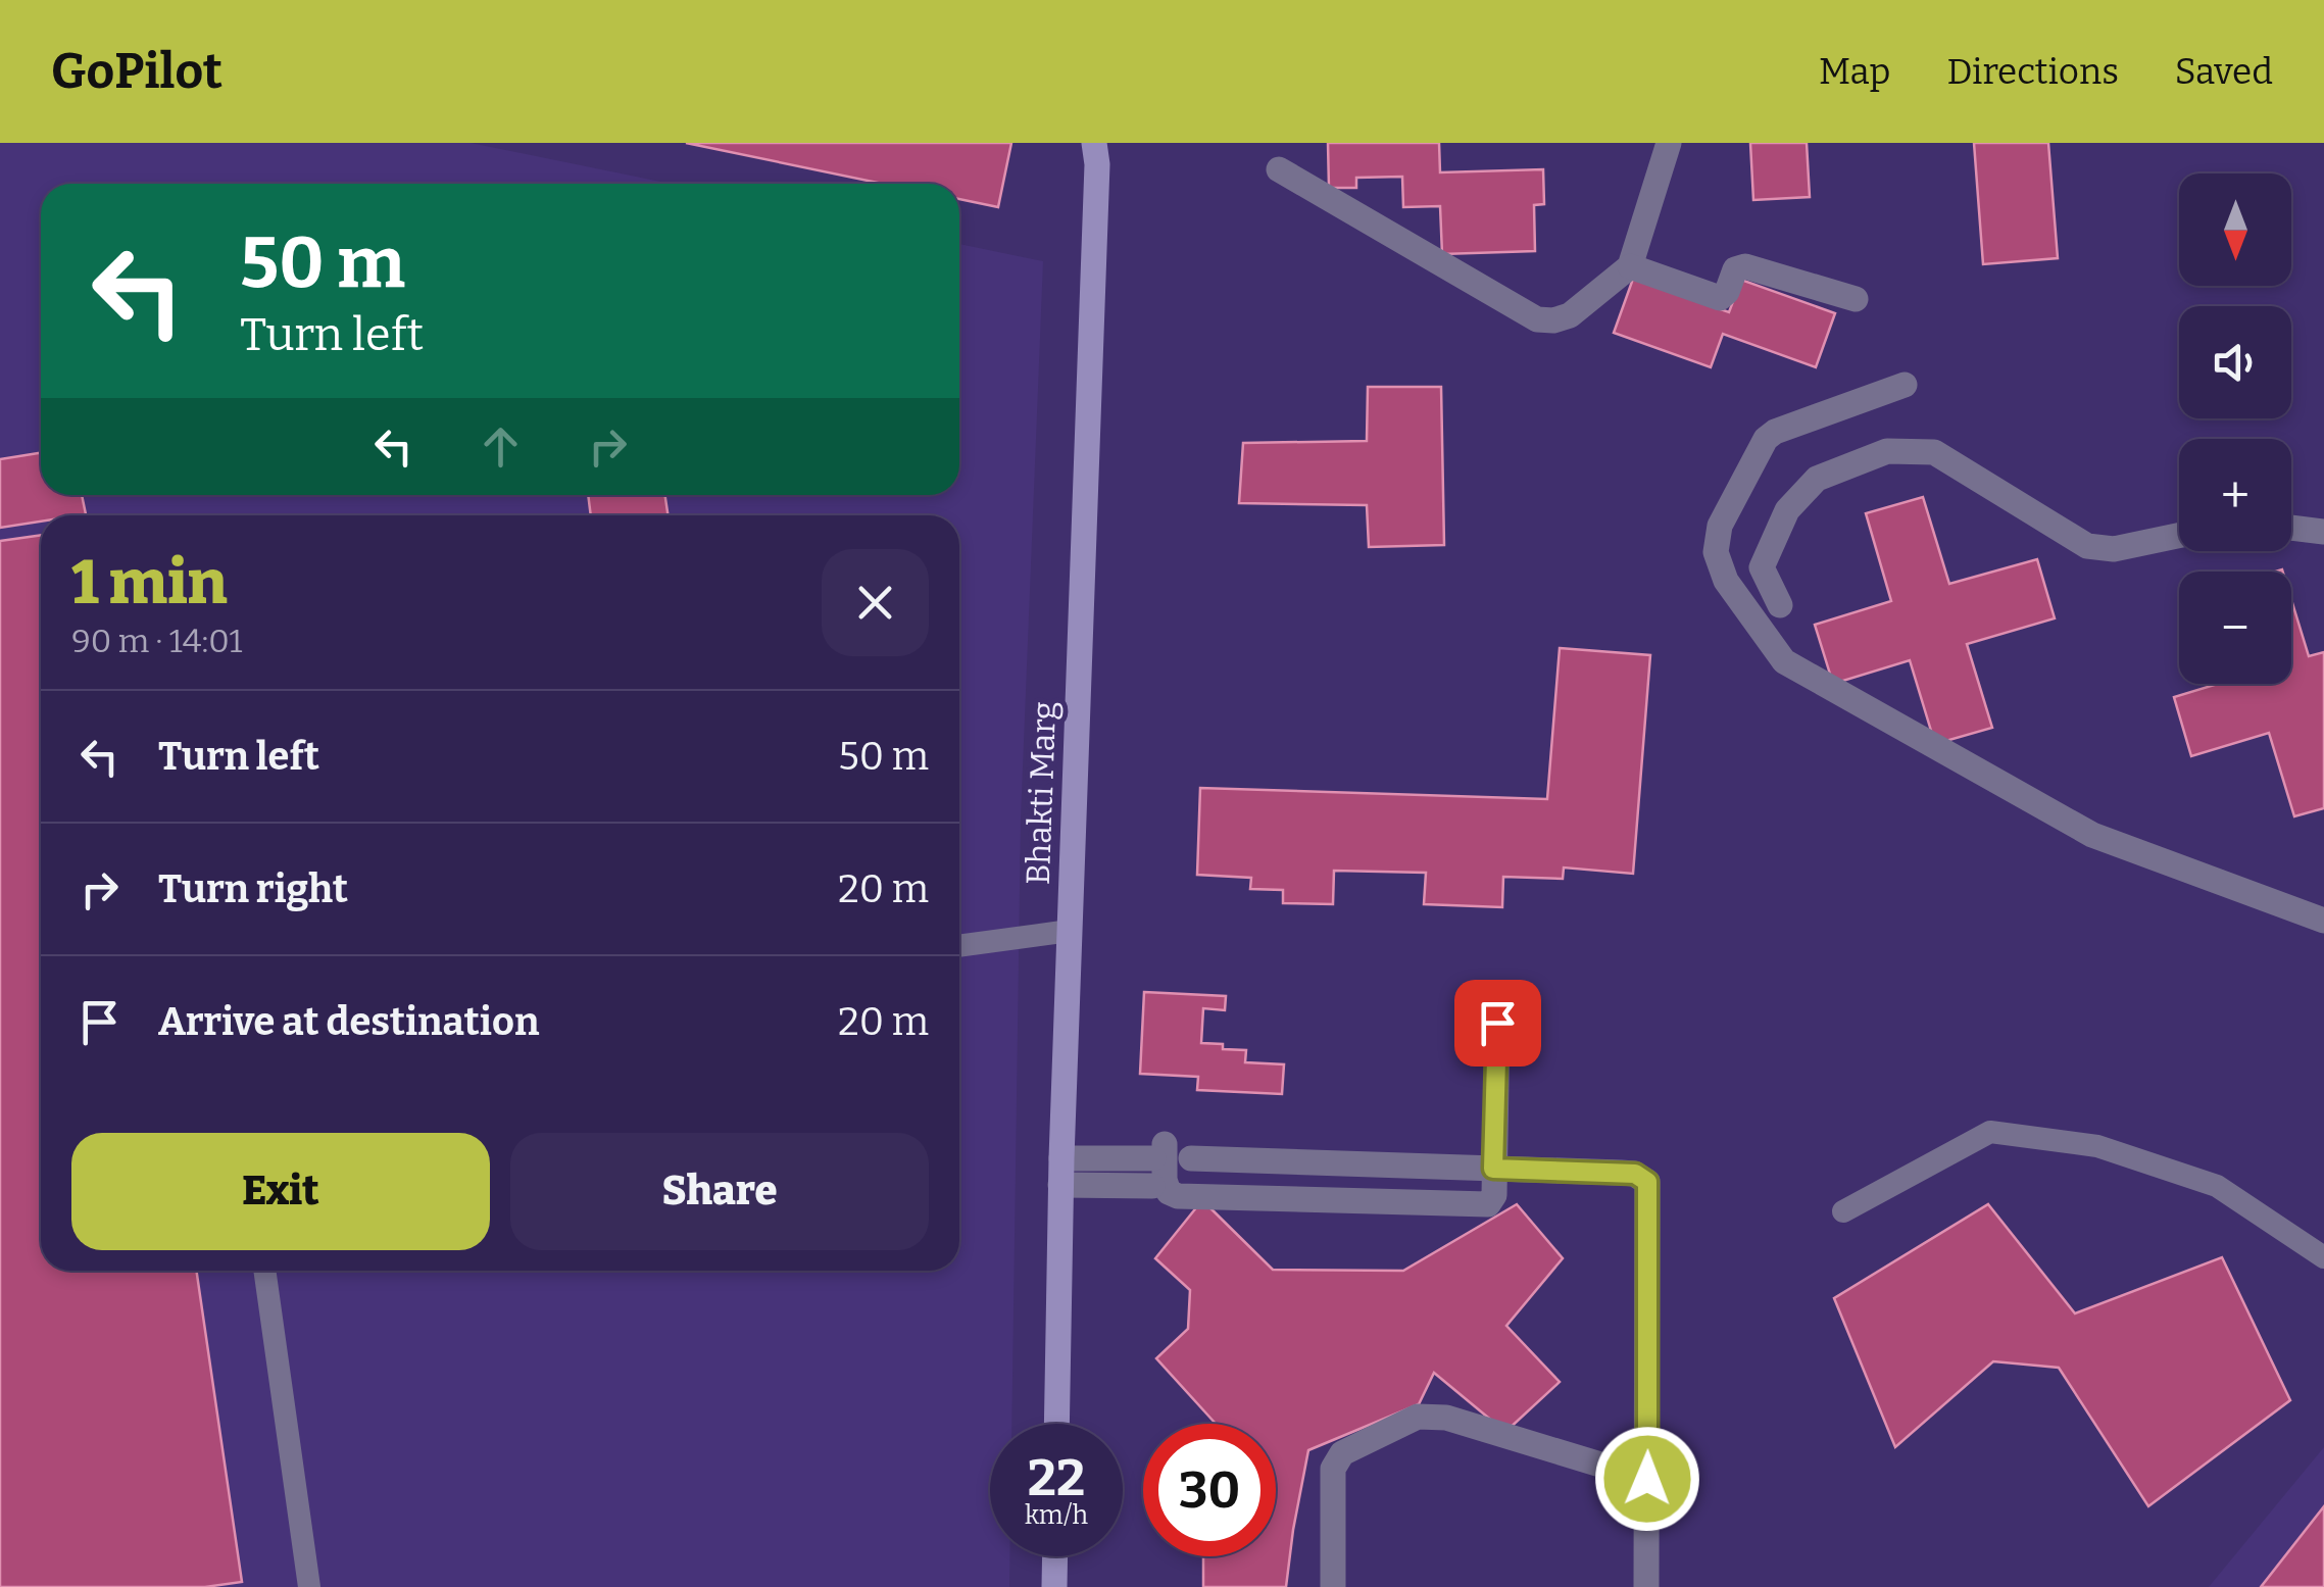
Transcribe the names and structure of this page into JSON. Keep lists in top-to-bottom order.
{
  "streets": {
    "main road": ["Bhakti Marg"]
  },
  "north": "bottom",
  "page": {
    "header": "GoPilot",
    "nav": ["Map", "Directions", "Saved"],
    "map_buttons": ["+", "−"],
    "turn": ["50 m", "Turn left"],
    "heading": ["1 min", "90 m · 14:01"],
    "list": [
      {
        "name": "Turn left",
        "value": "50 m"
      },
      {
        "name": "Turn right",
        "value": "20 m"
      },
      {
        "name": "Arrive at destination",
        "value": "20 m"
      }
    ],
    "buttons": ["Exit", "Share"],
    "speed": "22 km/h",
    "limit": "30"
  }
}
